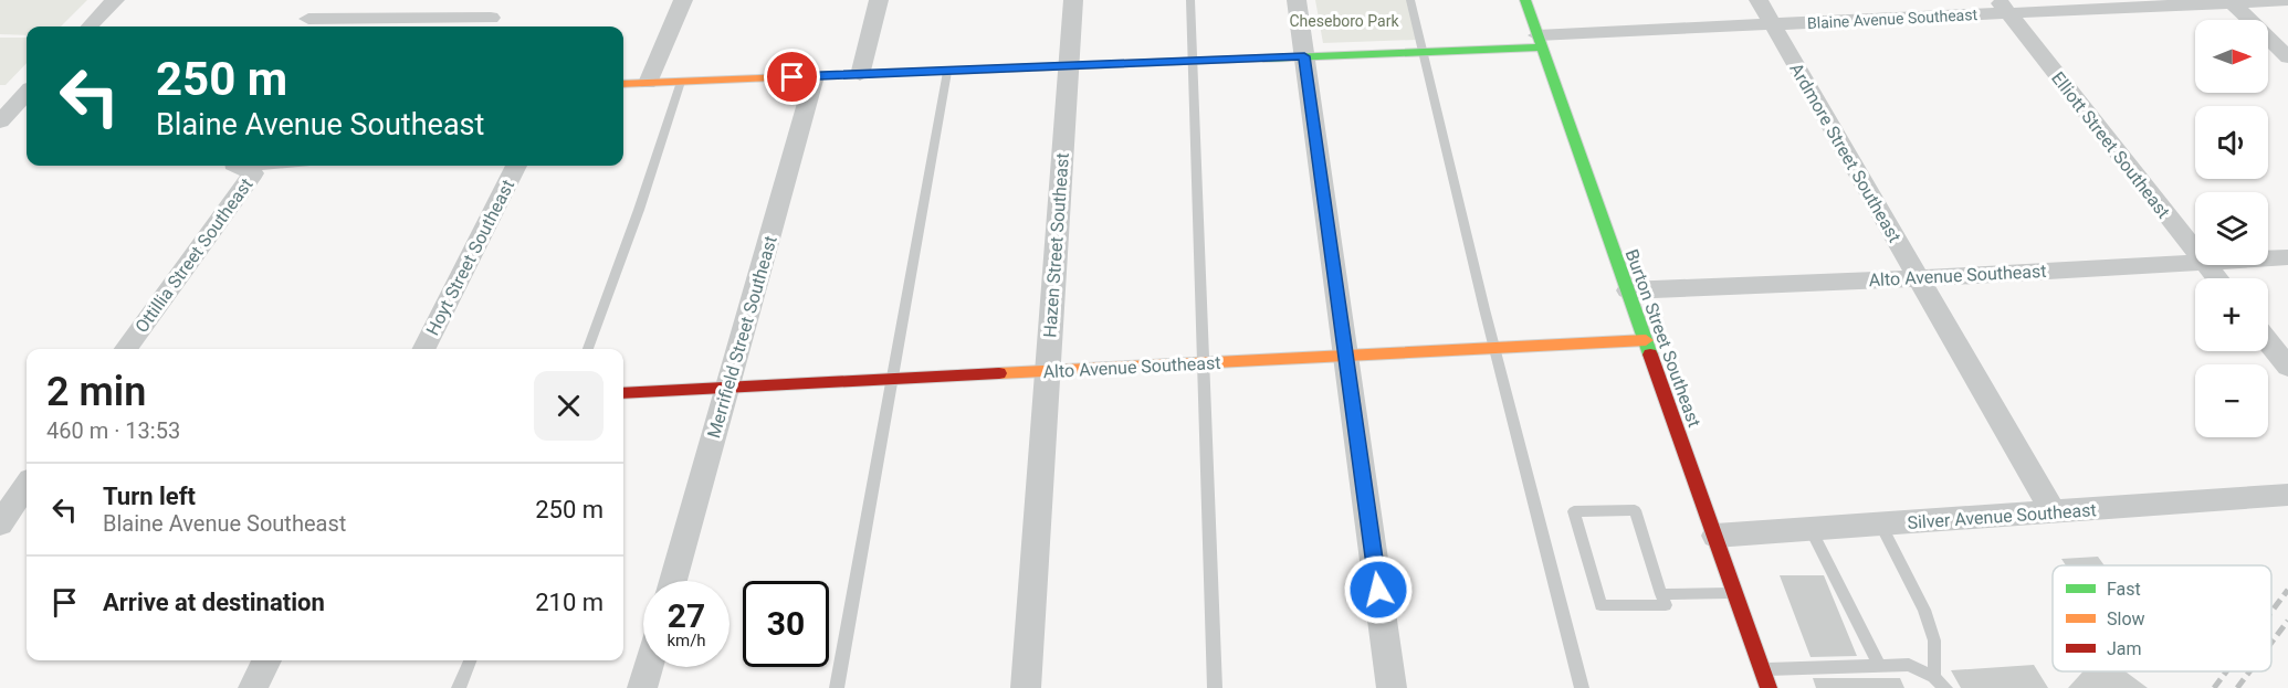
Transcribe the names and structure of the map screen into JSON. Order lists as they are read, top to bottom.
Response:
{
  "streets": {
    "street": [
      "Blaine Avenue Southeast",
      "Elliott Street Southeast",
      "Ardmore Street Southeast",
      "Hazen Street Southeast",
      "Ottillia Street Southeast",
      "Hoyt Street Southeast",
      "Alto Avenue Southeast",
      "Merrifield Street Southeast",
      "Burton Street Southeast",
      "Silver Avenue Southeast"
    ]
  },
  "crossings": [
    ["Blaine Avenue Southeast", "Elliott Street Southeast"],
    ["Blaine Avenue Southeast", "Ardmore Street Southeast"],
    ["Blaine Avenue Southeast", "Hazen Street Southeast"],
    ["Blaine Avenue Southeast", "Merrifield Street Southeast"],
    ["Blaine Avenue Southeast", "Burton Street Southeast"],
    ["Ardmore Street Southeast", "Alto Avenue Southeast"],
    ["Ardmore Street Southeast", "Silver Avenue Southeast"],
    ["Hazen Street Southeast", "Alto Avenue Southeast"],
    ["Alto Avenue Southeast", "Merrifield Street Southeast"],
    ["Alto Avenue Southeast", "Burton Street Southeast"],
    ["Burton Street Southeast", "Silver Avenue Southeast"]
  ],
  "parks": ["Cheseboro Park"],
  "legend": ["Fast", "Slow", "Jam"],
  "north": "right",
  "page": {
    "map_buttons": ["+", "−"],
    "turn": ["250 m", "Blaine Avenue Southeast"],
    "heading": ["2 min", "460 m · 13:53"],
    "list": [
      {
        "name": "Turn left",
        "note": "Blaine Avenue Southeast",
        "value": "250 m"
      },
      {
        "name": "Arrive at destination",
        "value": "210 m"
      }
    ],
    "speed": "27 km/h",
    "limit": "30"
  }
}
